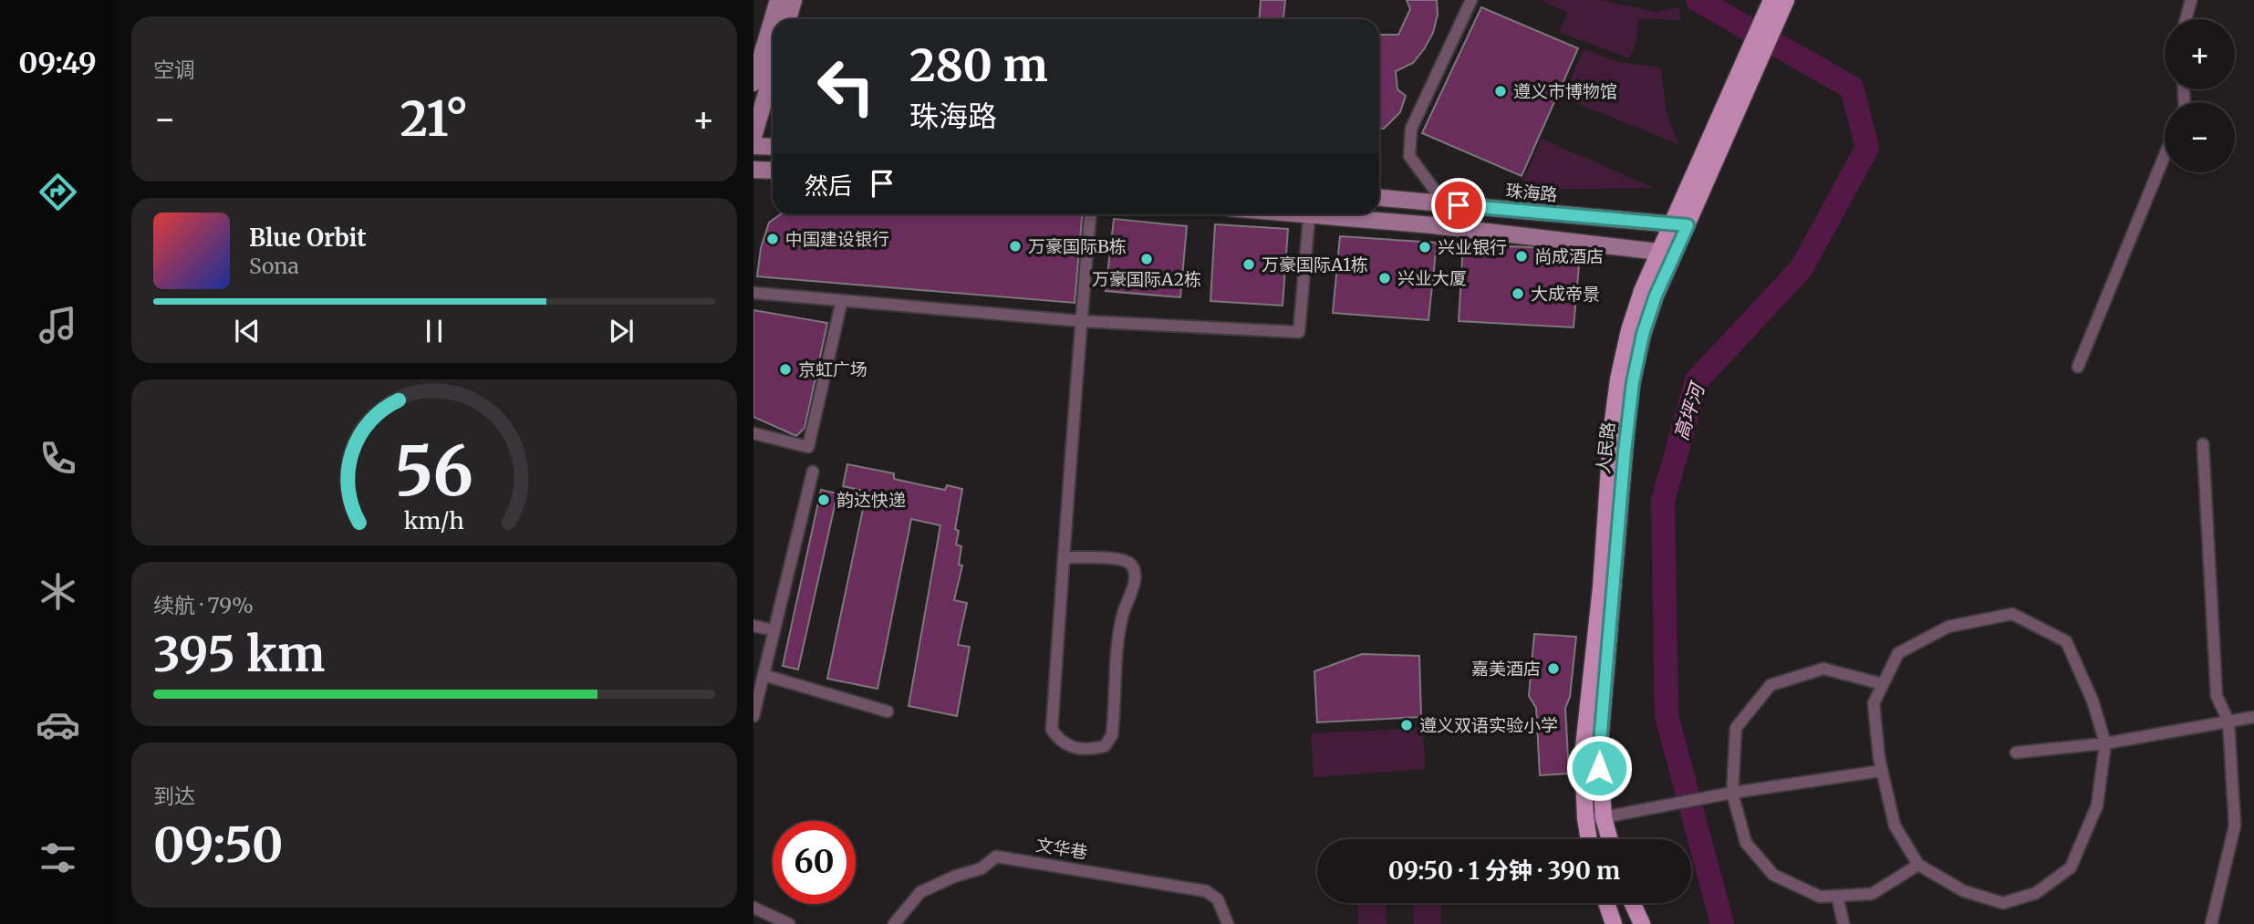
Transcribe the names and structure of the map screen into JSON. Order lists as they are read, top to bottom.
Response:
{
  "streets": {
    "main road": ["人民路"],
    "street": ["珠海路", "文华巷"]
  },
  "crossings": [
    ["珠海路", "人民路"]
  ],
  "water": ["高坪河"],
  "places": [
    "遵义市博物馆",
    "中国建设银行",
    "万豪国际B栋",
    "兴业银行",
    "尚成酒店",
    "万豪国际A2栋",
    "万豪国际A1栋",
    "兴业大厦",
    "大成帝景",
    "京虹广场",
    "韵达快递",
    "嘉美酒店",
    "遵义双语实验小学"
  ],
  "page": {
    "tabs": "09:49",
    "tile": [
      "空调",
      ["续航 · 79%", "395 km"],
      ["到达", "09:50"]
    ],
    "map_buttons": ["+", "−"],
    "turn": ["280 m", "珠海路"],
    "heat": ["−", "21°", "+"],
    "then": "然后",
    "song": ["Blue Orbit", "Sona"],
    "limit": "60",
    "trip": "09:50 · 1 分钟 · 390 m",
    "gauge": ["56", "km/h"]
  }
}
